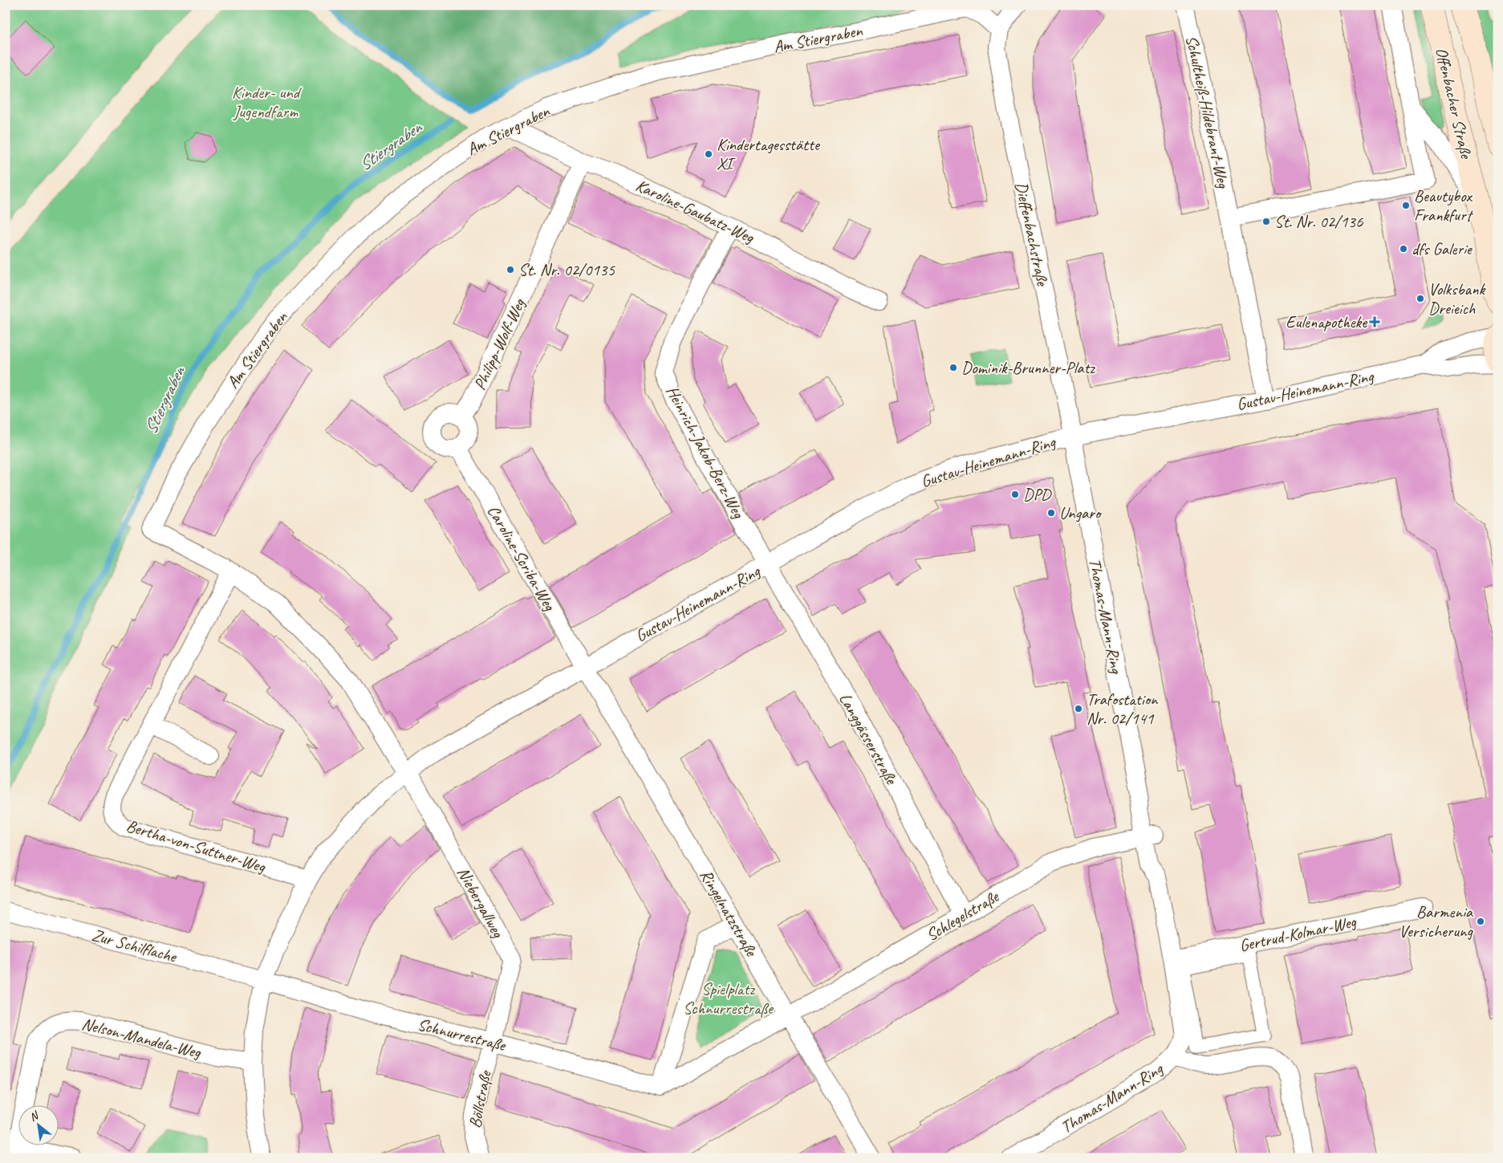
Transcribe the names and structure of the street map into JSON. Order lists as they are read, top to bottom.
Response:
{
  "streets": {
    "main road": ["Offenbacher Straße"],
    "street": [
      "Am Stiergraben",
      "Schultheiß-Hildebrant-Weg",
      "Karoline-Gaubatz-Weg",
      "Dieffenbachstraße",
      "Philipp-Wolf-Weg",
      "Gustav-Heinemann-Ring",
      "Heinrich-Jakob-Berz-Weg",
      "Caroline-Scriba-Weg",
      "Thomas-Mann-Ring",
      "Langgässerstraße",
      "Bertha-von-Suttner-Weg",
      "Niebergallweg",
      "Ringelnatzstraße",
      "Schlegelstraße",
      "Gertrud-Kolmar-Weg",
      "Zur Schilflache",
      "Schnurrestraße",
      "Nelson-Mandela-Weg",
      "Böllstraße"
    ]
  },
  "crossings": [
    ["Am Stiergraben", "Karoline-Gaubatz-Weg"],
    ["Am Stiergraben", "Dieffenbachstraße"],
    ["Am Stiergraben", "Niebergallweg"],
    ["Offenbacher Straße", "Schultheiß-Hildebrant-Weg"],
    ["Schultheiß-Hildebrant-Weg", "Gustav-Heinemann-Ring"],
    ["Karoline-Gaubatz-Weg", "Philipp-Wolf-Weg"],
    ["Karoline-Gaubatz-Weg", "Heinrich-Jakob-Berz-Weg"],
    ["Dieffenbachstraße", "Gustav-Heinemann-Ring"],
    ["Dieffenbachstraße", "Thomas-Mann-Ring"],
    ["Philipp-Wolf-Weg", "Caroline-Scriba-Weg"],
    ["Gustav-Heinemann-Ring", "Heinrich-Jakob-Berz-Weg"],
    ["Gustav-Heinemann-Ring", "Caroline-Scriba-Weg"],
    ["Gustav-Heinemann-Ring", "Thomas-Mann-Ring"],
    ["Gustav-Heinemann-Ring", "Langgässerstraße"],
    ["Gustav-Heinemann-Ring", "Bertha-von-Suttner-Weg"],
    ["Gustav-Heinemann-Ring", "Niebergallweg"],
    ["Gustav-Heinemann-Ring", "Ringelnatzstraße"],
    ["Gustav-Heinemann-Ring", "Zur Schilflache"],
    ["Gustav-Heinemann-Ring", "Schnurrestraße"],
    ["Gustav-Heinemann-Ring", "Nelson-Mandela-Weg"],
    ["Heinrich-Jakob-Berz-Weg", "Langgässerstraße"],
    ["Caroline-Scriba-Weg", "Ringelnatzstraße"],
    ["Thomas-Mann-Ring", "Schlegelstraße"],
    ["Thomas-Mann-Ring", "Gertrud-Kolmar-Weg"],
    ["Langgässerstraße", "Schlegelstraße"],
    ["Bertha-von-Suttner-Weg", "Niebergallweg"],
    ["Niebergallweg", "Schnurrestraße"],
    ["Niebergallweg", "Böllstraße"],
    ["Ringelnatzstraße", "Schlegelstraße"],
    ["Zur Schilflache", "Schnurrestraße"],
    ["Schnurrestraße", "Böllstraße"]
  ],
  "water": ["Stiergraben"],
  "parks": ["Kinder- und Jugendfarm", "Spielplatz Schnurrestraße"],
  "places": {
    "other": [
      "Kindertagesstätte XI",
      "Beautybox Frankfurt",
      "St. Nr. 02/136",
      "dfs Galerie",
      "St. Nr. 02/0135",
      "Volksbank Dreieich",
      "Dominik-Brunner-Platz",
      "DPD",
      "Ungaro",
      "Trafostation Nr. 02/141",
      "Barmenia Versicherung"
    ],
    "health": ["Eulenapotheke"]
  },
  "north": "top left"
}
